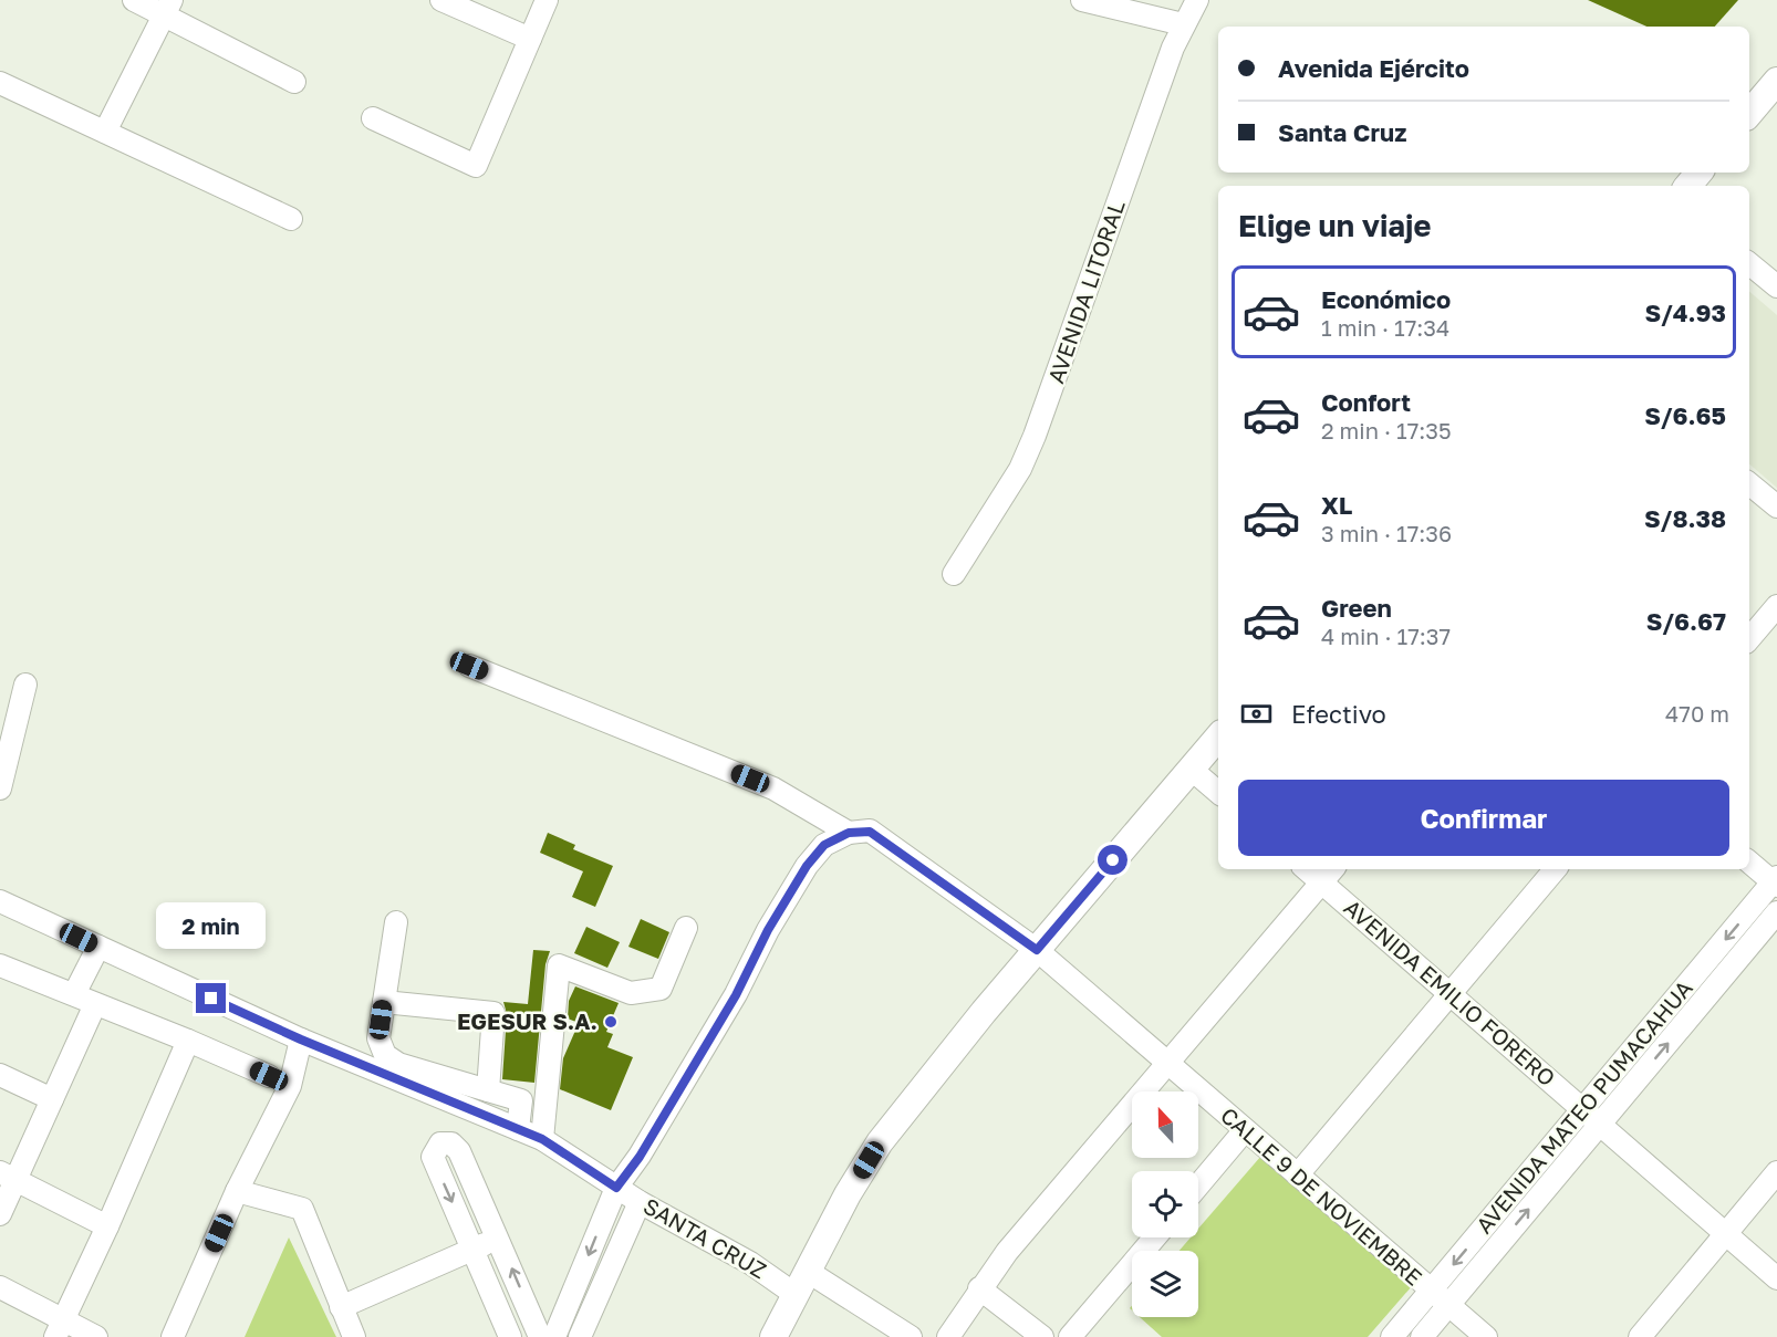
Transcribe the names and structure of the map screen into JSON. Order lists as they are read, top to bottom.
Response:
{
  "streets": {
    "street": [
      "AVENIDA LITORAL",
      "AVENIDA EMILIO FORERO",
      "AVENIDA MATEO PUMACAHUA",
      "CALLE 9 DE NOVIEMBRE",
      "SANTA CRUZ"
    ]
  },
  "crossings": [
    ["AVENIDA EMILIO FORERO", "AVENIDA MATEO PUMACAHUA"],
    ["AVENIDA MATEO PUMACAHUA", "CALLE 9 DE NOVIEMBRE"]
  ],
  "places": ["EGESUR S.A."],
  "north": "top",
  "page": {
    "banner": ["Avenida Ejército", "Santa Cruz"],
    "heading": "Elige un viaje",
    "list": [
      {
        "name": "Económico",
        "note": "1 min · 17:34",
        "value": "S/4.93"
      },
      {
        "name": "Confort",
        "note": "2 min · 17:35",
        "value": "S/6.65"
      },
      {
        "name": "XL",
        "note": "3 min · 17:36",
        "value": "S/8.38"
      },
      {
        "name": "Green",
        "note": "4 min · 17:37",
        "value": "S/6.67"
      }
    ],
    "pay": ["Efectivo", "470 m"],
    "buttons": "Confirmar",
    "bubble": "2 min"
  }
}
